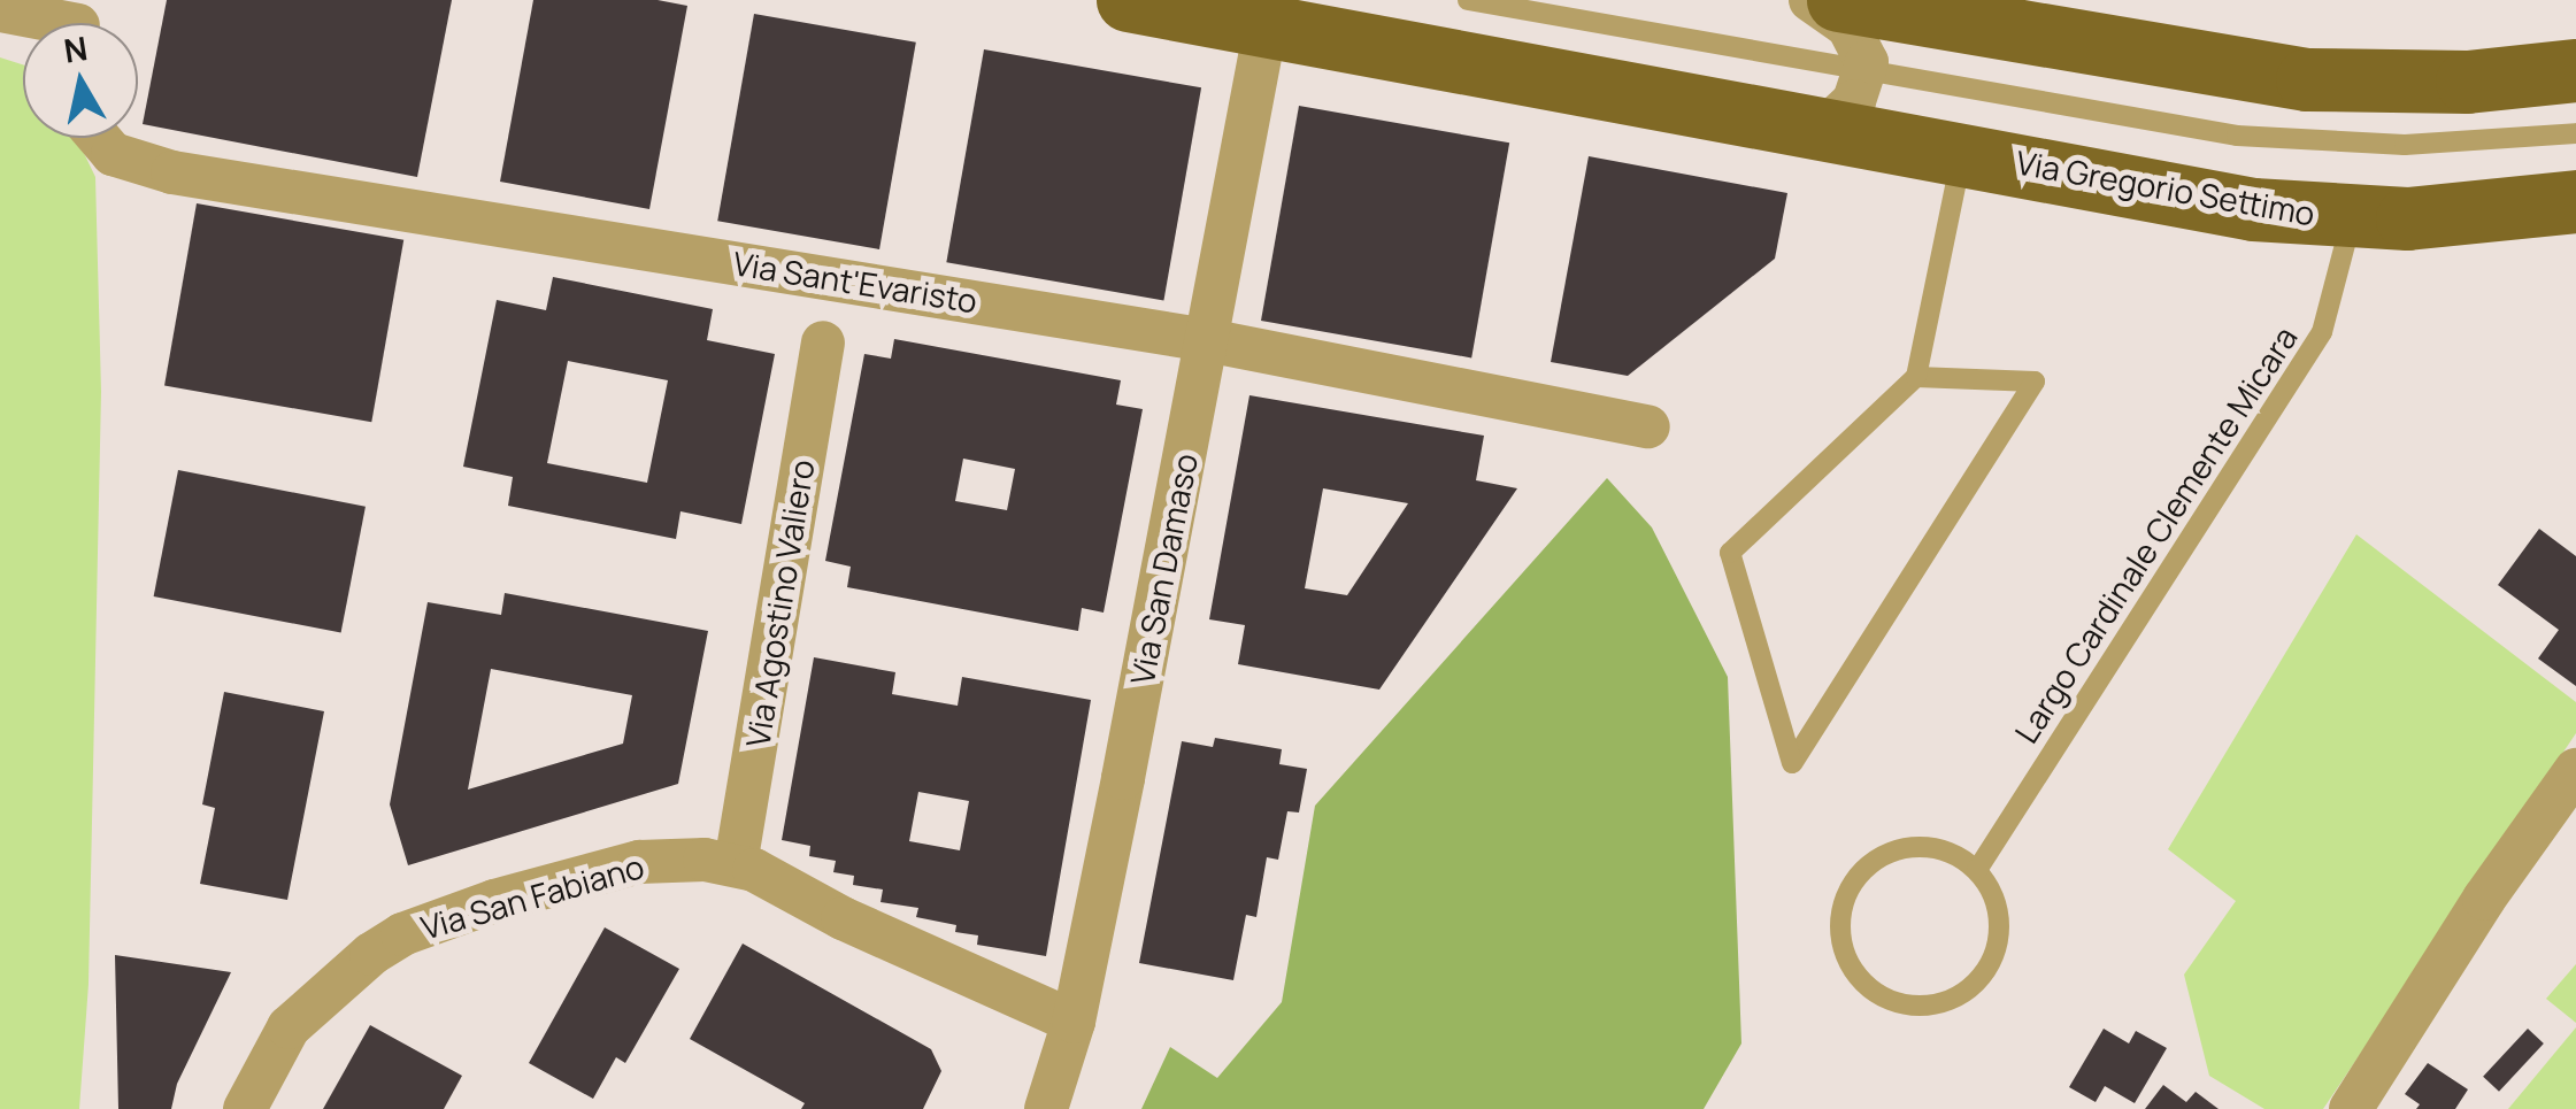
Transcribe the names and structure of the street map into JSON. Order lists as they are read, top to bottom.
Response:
{
  "streets": {
    "main road": ["Via Gregorio Settimo"],
    "street": [
      "Via Sant'Evaristo",
      "Via San Damaso",
      "Via Agostino Valiero",
      "Via San Fabiano"
    ],
    "lane": ["Largo Cardinale Clemente Micara"]
  },
  "crossings": [
    ["Via Gregorio Settimo", "Largo Cardinale Clemente Micara"],
    ["Via Gregorio Settimo", "Via San Damaso"],
    ["Via Sant'Evaristo", "Via San Damaso"],
    ["Via San Damaso", "Via San Fabiano"],
    ["Via Agostino Valiero", "Via San Fabiano"]
  ],
  "north": "top"
}
